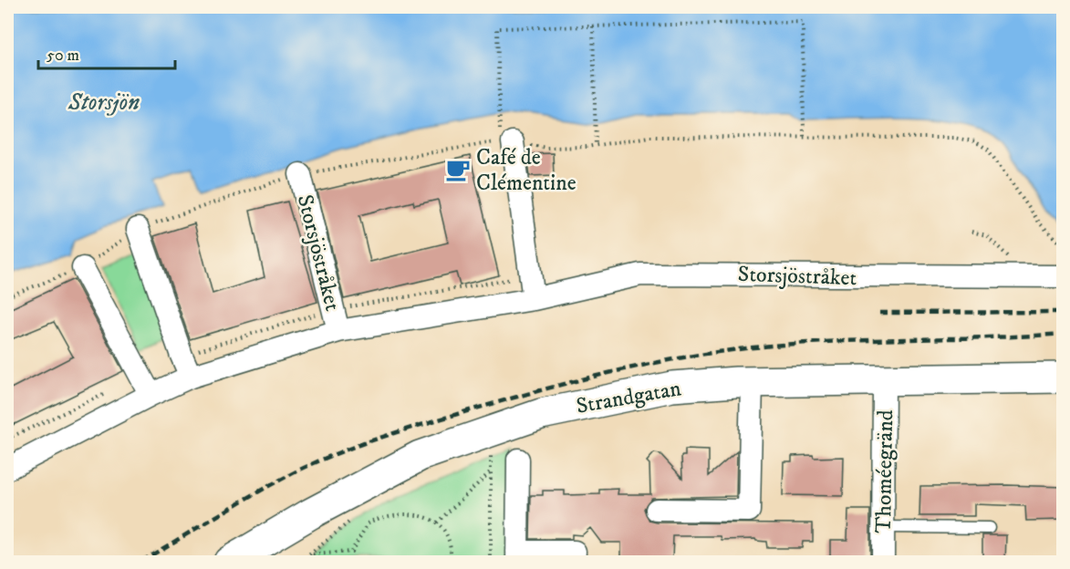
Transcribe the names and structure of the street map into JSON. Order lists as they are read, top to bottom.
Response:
{
  "streets": {
    "main road": ["Strandgatan"],
    "street": ["Storsjöstråket", "Thoméegränd"]
  },
  "crossings": [
    ["Strandgatan", "Thoméegränd"]
  ],
  "water": ["Storsjön"],
  "places": {
    "cafe": ["Café de Clémentine"]
  },
  "scale_bar": "50 m"
}
